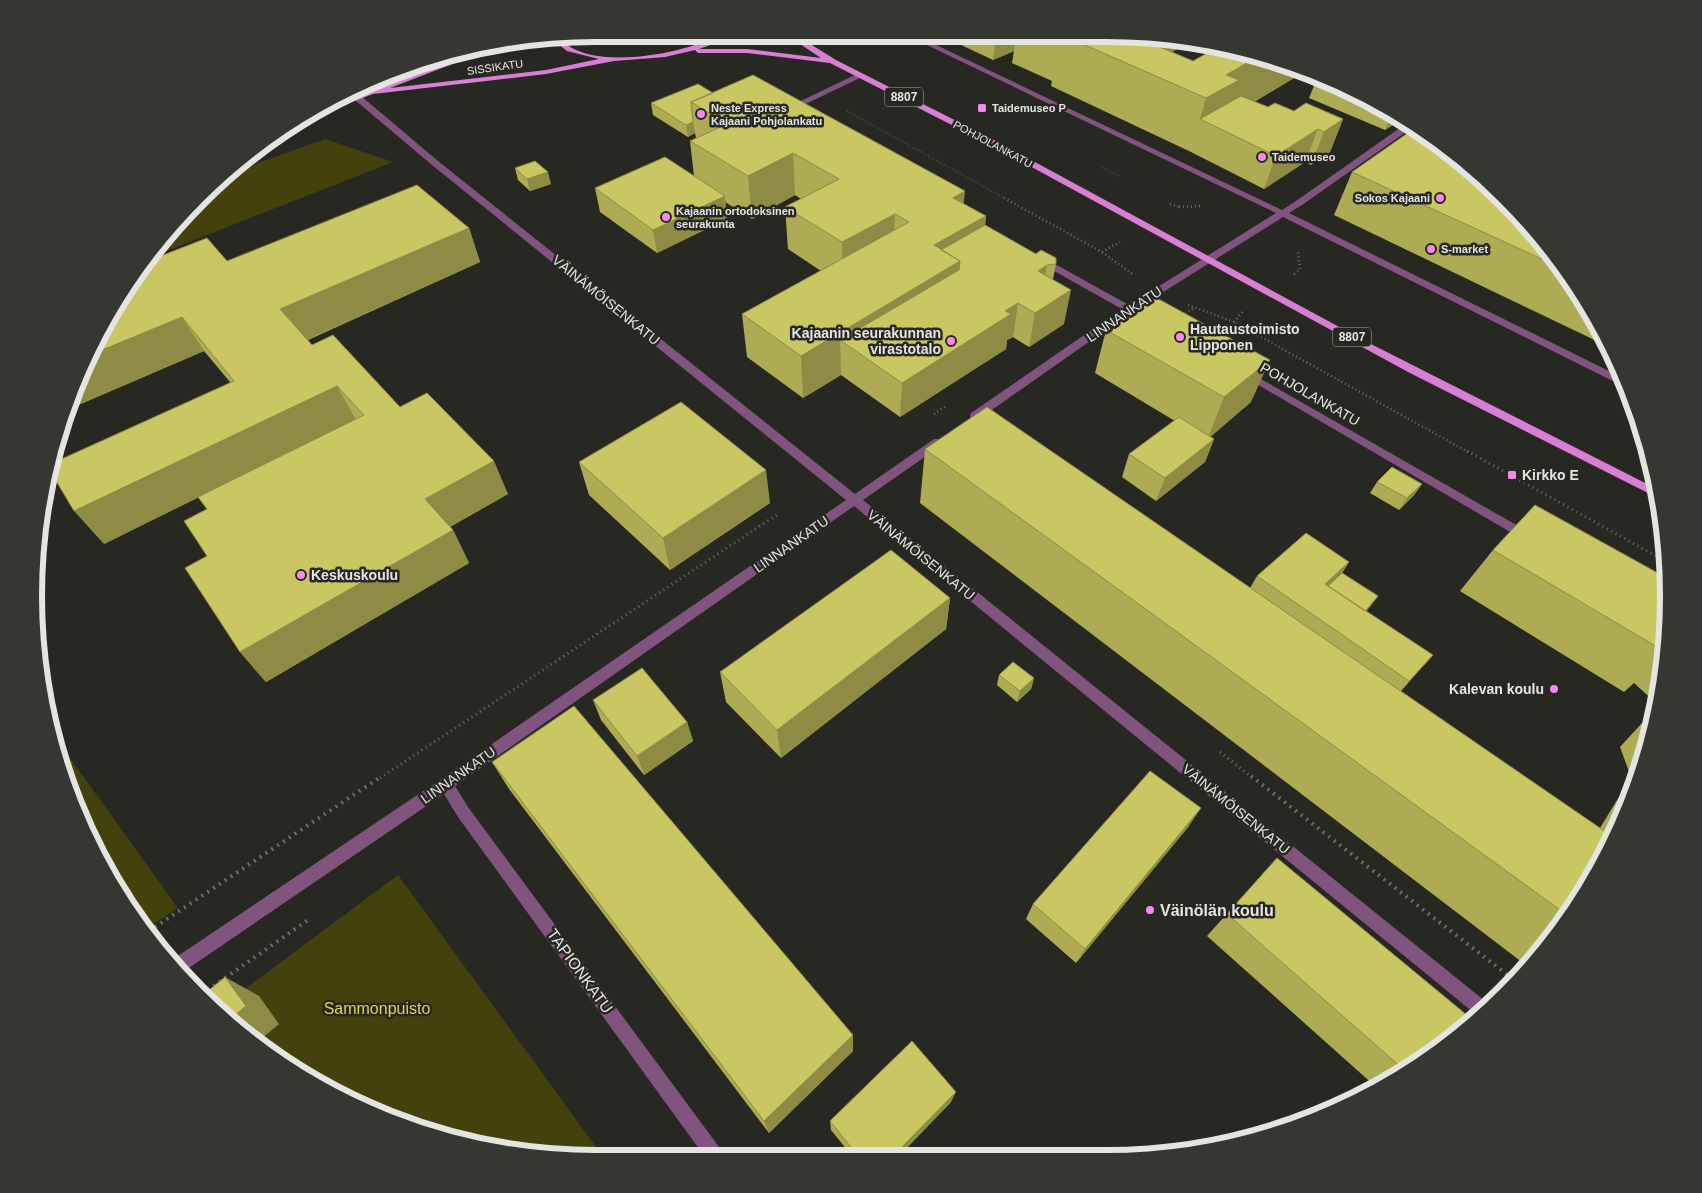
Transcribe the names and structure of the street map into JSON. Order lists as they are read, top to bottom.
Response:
{
  "streets": {
    "main road": ["SISSIKATU", "8807", "POHJOLANKATU"],
    "street": ["VÄINÄMÖISENKATU", "LINNANKATU", "TAPIONKATU"]
  },
  "crossings": [
    ["SISSIKATU", "VÄINÄMÖISENKATU"],
    ["POHJOLANKATU", "LINNANKATU"],
    ["VÄINÄMÖISENKATU", "LINNANKATU"],
    ["LINNANKATU", "TAPIONKATU"]
  ],
  "parks": ["Sammonpuisto"],
  "places": {
    "transit": ["Taidemuseo P", "Kirkko E"],
    "other": [
      "Neste Express Kajaani Pohjolankatu",
      "Taidemuseo",
      "Sokos Kajaani",
      "Kajaanin ortodoksinen seurakunta",
      "S-market",
      "Hautaustoimisto Lipponen",
      "Kajaanin seurakunnan virastotalo",
      "Keskuskoulu",
      "Kalevan koulu",
      "Väinölän koulu"
    ]
  }
}
